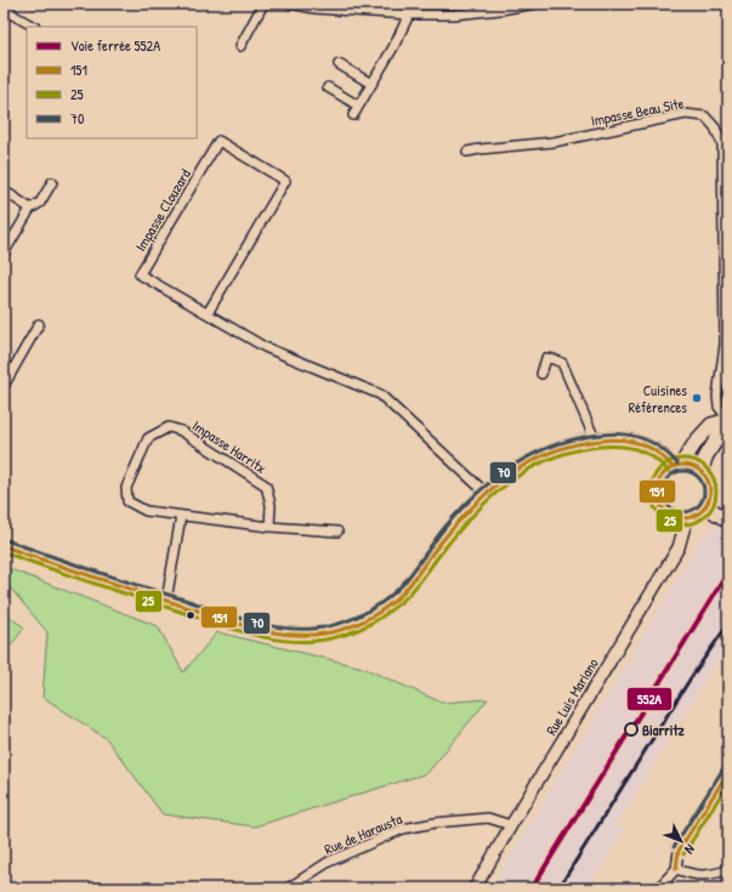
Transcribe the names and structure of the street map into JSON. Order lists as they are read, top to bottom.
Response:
{
  "streets": {
    "street": [
      "Impasse Beau Site",
      "Impasse Clouzard",
      "Impasse Harritx",
      "Rue Luis Mariano",
      "Rue de Harausta"
    ]
  },
  "crossings": [
    ["Rue Luis Mariano", "Rue de Harausta"]
  ],
  "places": ["Cuisines Références", "Biarritz"],
  "lines": [
    "transit line 70",
    "transit line 151",
    "transit line 25",
    "rail line 552A"
  ],
  "legend": [
    "Voie ferrée 552A",
    "151",
    "25",
    "70"
  ],
  "north": "bottom right"
}
